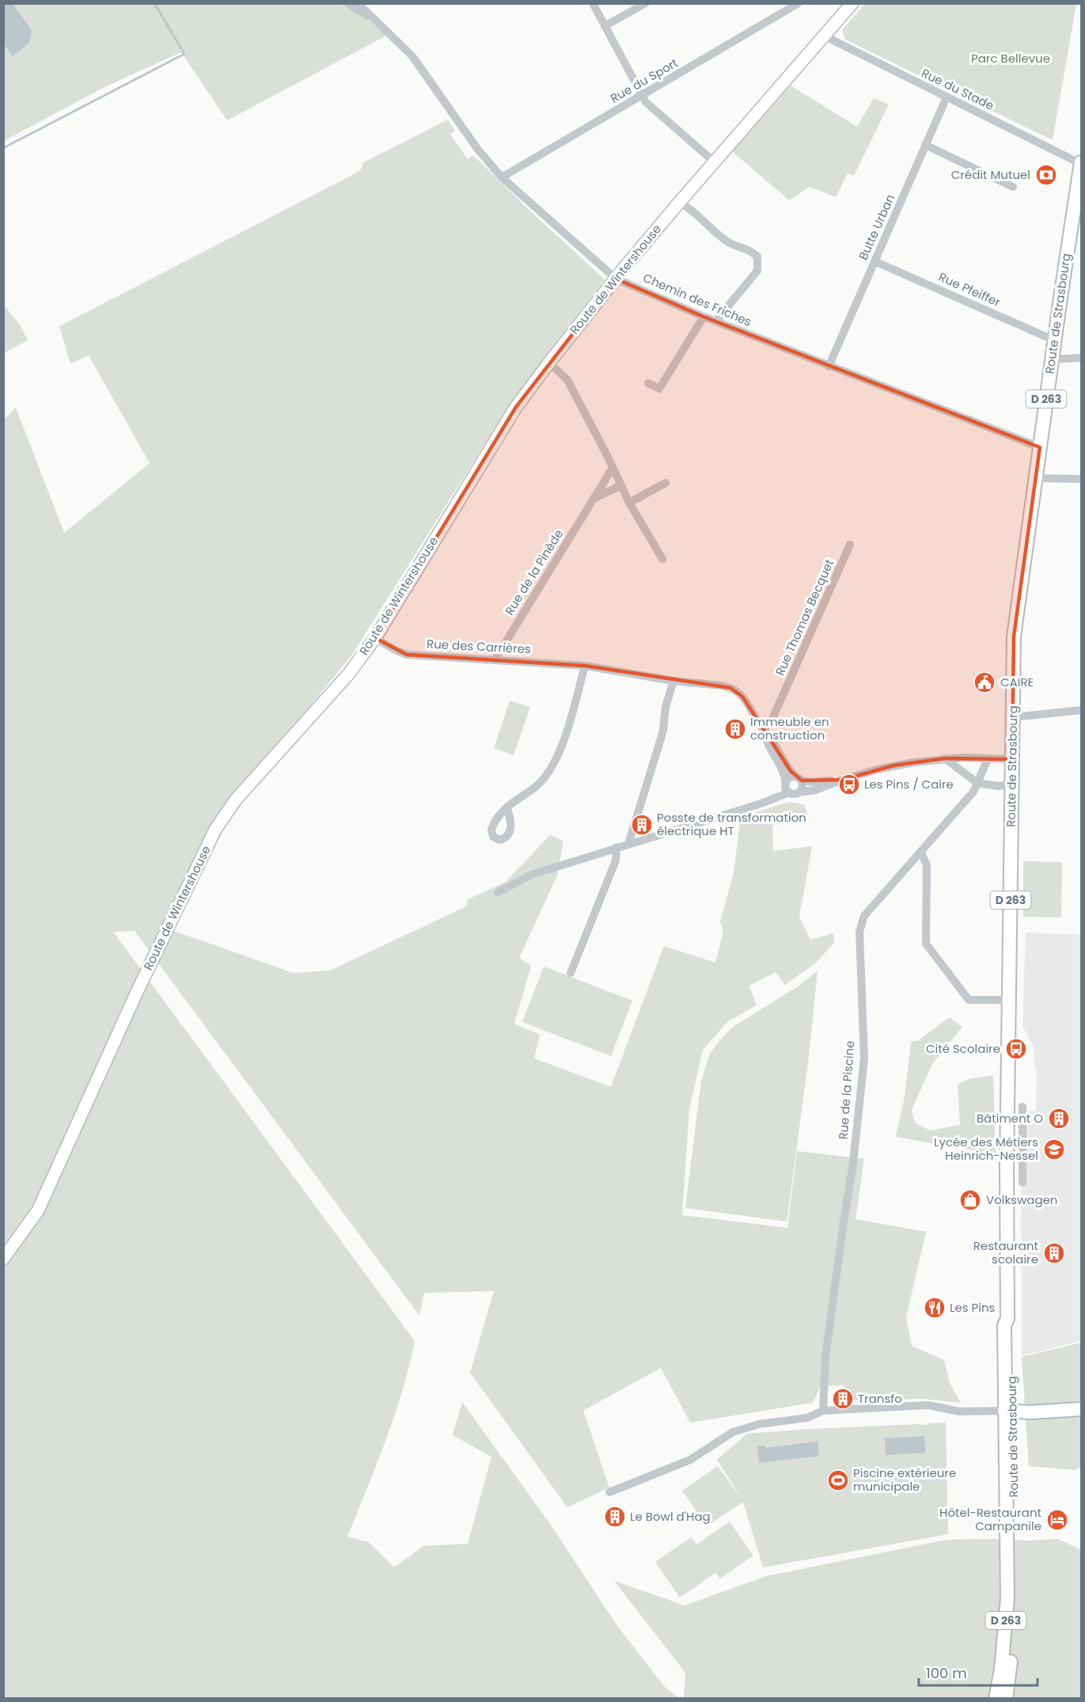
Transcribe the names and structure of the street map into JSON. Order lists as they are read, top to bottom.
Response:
{
  "streets": {
    "main road": ["Route de Strasbourg", "D 263"],
    "street": [
      "Rue du Sport",
      "Rue du Stade",
      "Butte Urban",
      "Route de Wintershouse",
      "Rue Pfeiffer",
      "Chemin des Friches",
      "Rue de la Pinède",
      "Rue Thomas Becquet",
      "Rue des Carrières",
      "Rue de la Piscine"
    ]
  },
  "crossings": [
    ["Rue du Sport", "Chemin des Friches"],
    ["Rue du Stade", "Butte Urban"],
    ["Rue du Stade", "Route de Wintershouse"],
    ["Rue du Stade", "Route de Strasbourg"],
    ["Butte Urban", "Rue Pfeiffer"],
    ["Butte Urban", "Chemin des Friches"],
    ["Route de Wintershouse", "Chemin des Friches"],
    ["Route de Wintershouse", "Rue des Carrières"],
    ["Rue Pfeiffer", "Route de Strasbourg"],
    ["Chemin des Friches", "Route de Strasbourg"],
    ["Rue de la Pinède", "Rue des Carrières"],
    ["Rue Thomas Becquet", "Rue des Carrières"]
  ],
  "parks": ["Parc Bellevue"],
  "places": {
    "bank": ["Crédit Mutuel"],
    "public building": ["CAIRE"],
    "building": [
      "Immeuble en construction",
      "Posste de transformation électrique HT",
      "Bâtiment O",
      "Restaurant scolaire",
      "Transfo",
      "Le Bowl d'Hag"
    ],
    "bus stop": ["Les Pins / Caire", "Cité Scolaire"],
    "school or university": ["Lycée des Métiers Heinrich-Nessel"],
    "shop": ["Volkswagen"],
    "restaurant": ["Les Pins"],
    "sports": ["Piscine extérieure municipale"],
    "hotel": ["Hôtel-Restaurant Campanile"]
  },
  "scale_bar": "100 m"
}
